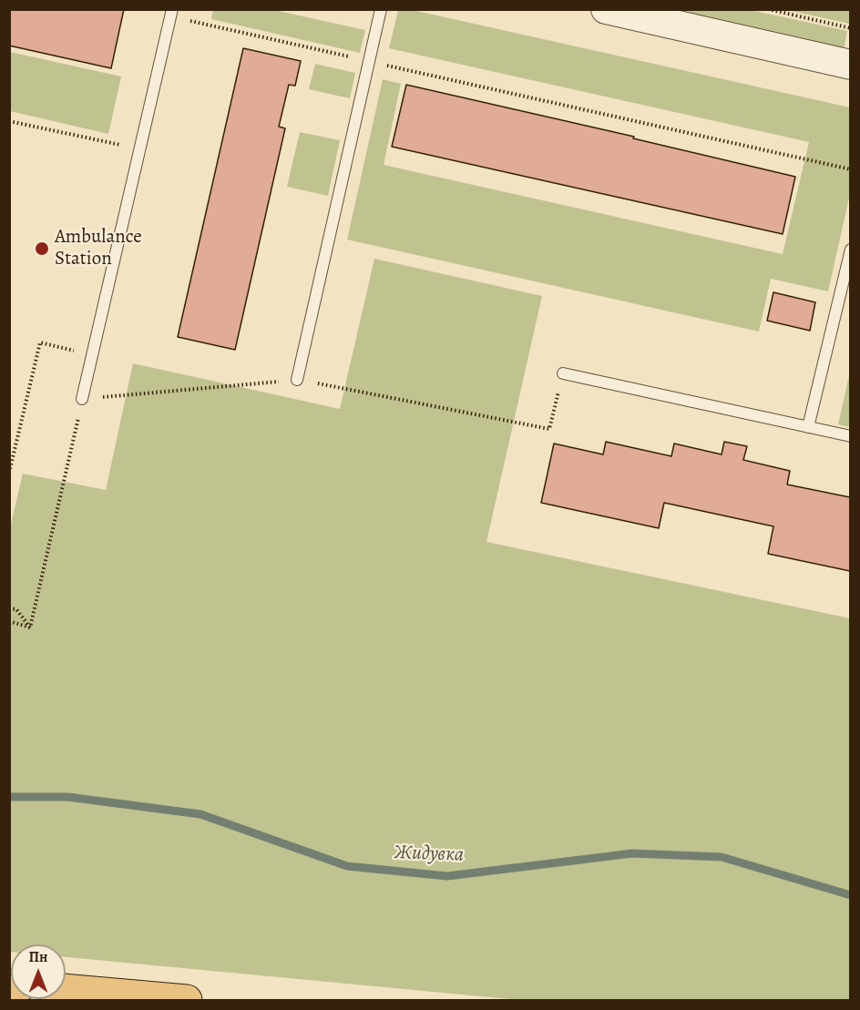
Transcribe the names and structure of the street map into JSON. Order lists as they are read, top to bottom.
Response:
{
  "water": ["Жидувка"],
  "places": ["Ambulance Station"],
  "north": "top"
}
